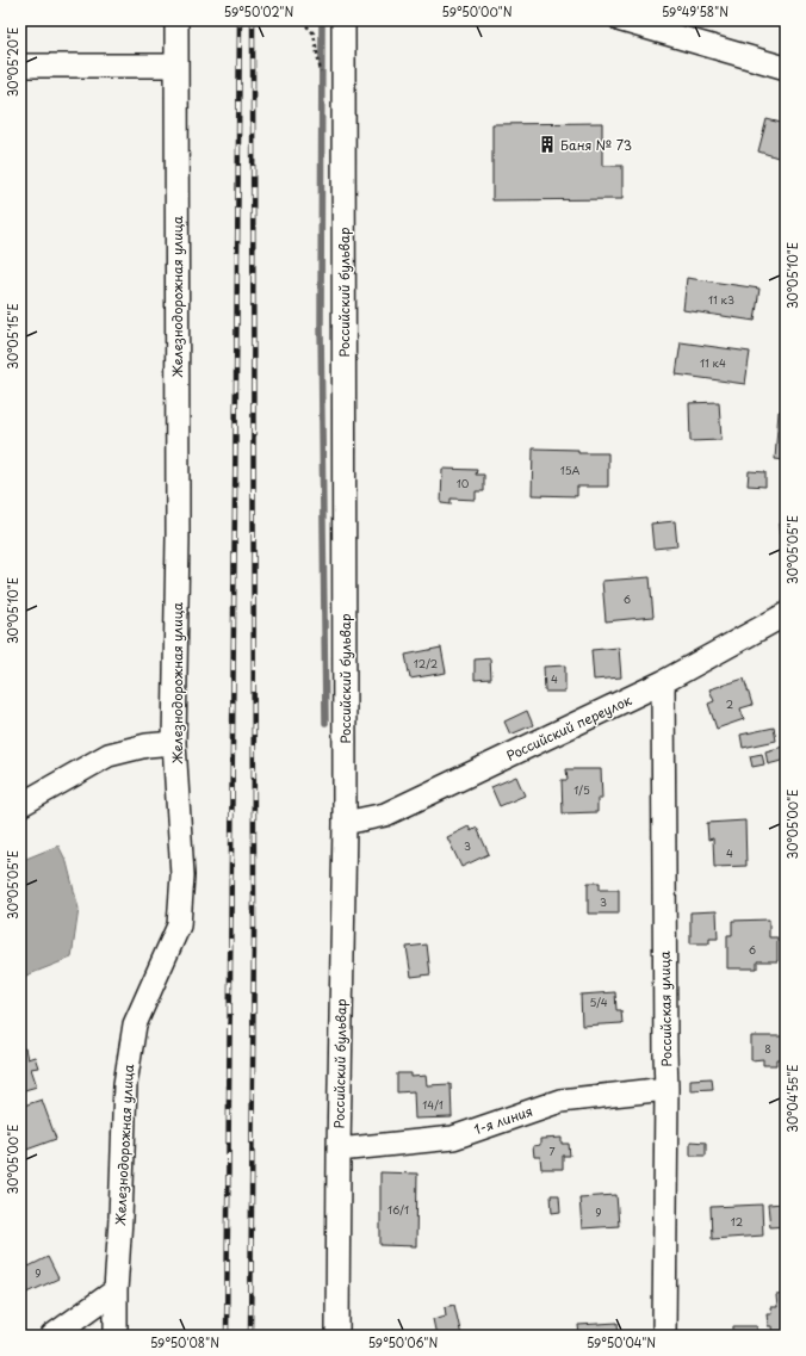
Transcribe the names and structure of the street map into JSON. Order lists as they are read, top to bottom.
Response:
{
  "streets": {
    "street": [
      "Российский бульвар",
      "Железнодорожная улица",
      "Российский переулок",
      "Российская улица",
      "1-я линия"
    ]
  },
  "crossings": [
    ["Российский бульвар", "Российский переулок"],
    ["Российский бульвар", "1-я линия"],
    ["Российский переулок", "Российская улица"],
    ["Российская улица", "1-я линия"]
  ],
  "places": {
    "building": ["Баня № 73"]
  },
  "house_numbers": [
    "11 к3",
    "11 к4",
    "15А",
    "10",
    "6",
    "12/2",
    "4",
    "2",
    "1/5",
    "3",
    "4",
    "3",
    "6",
    "5/4",
    "8",
    "14/1",
    "7",
    "16/1",
    "9",
    "12",
    "9"
  ],
  "coordinates": [
    "59°50'02\"N",
    "59°50'00\"N",
    "59°49'58\"N",
    "30°05'20\"E",
    "30°05'10\"E",
    "30°05'15\"E",
    "30°05'05\"E",
    "30°05'00\"E",
    "30°04'55\"E",
    "59°50'08\"N",
    "59°50'06\"N",
    "59°50'04\"N"
  ]
}
